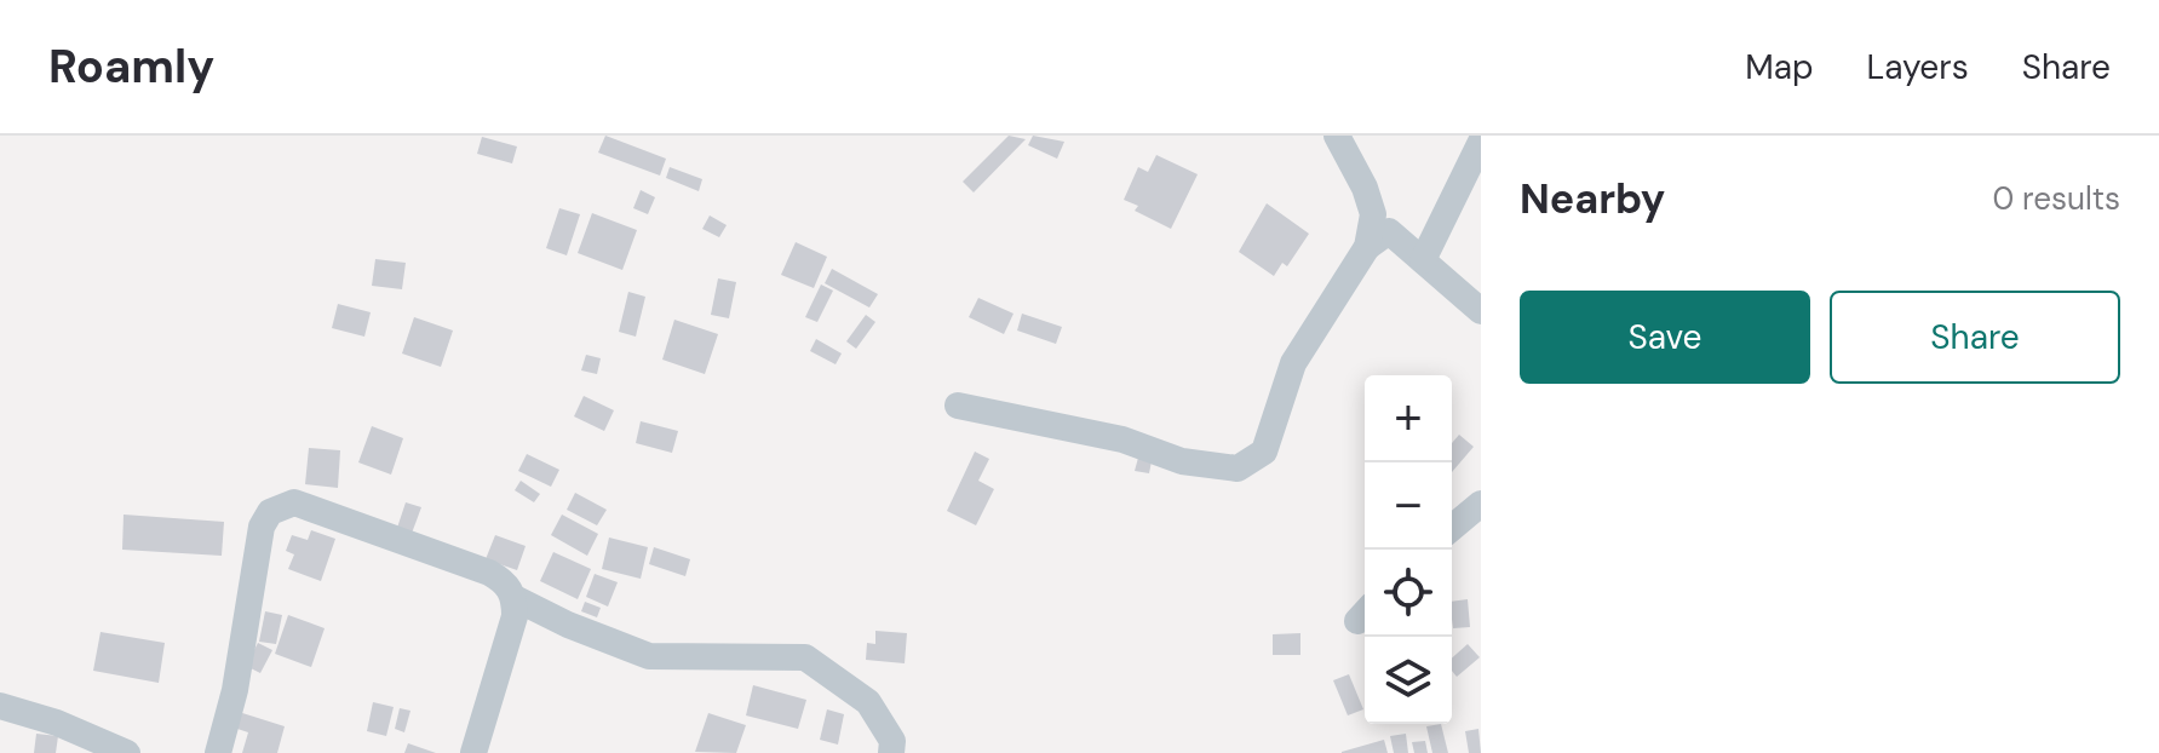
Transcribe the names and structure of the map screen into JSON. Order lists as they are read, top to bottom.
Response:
{
  "page": {
    "header": "Roamly",
    "nav": ["Map", "Layers", "Share"],
    "heading": ["Nearby", "0 results"],
    "buttons": ["Save", "Share"],
    "map_buttons": ["+", "−"]
  }
}
